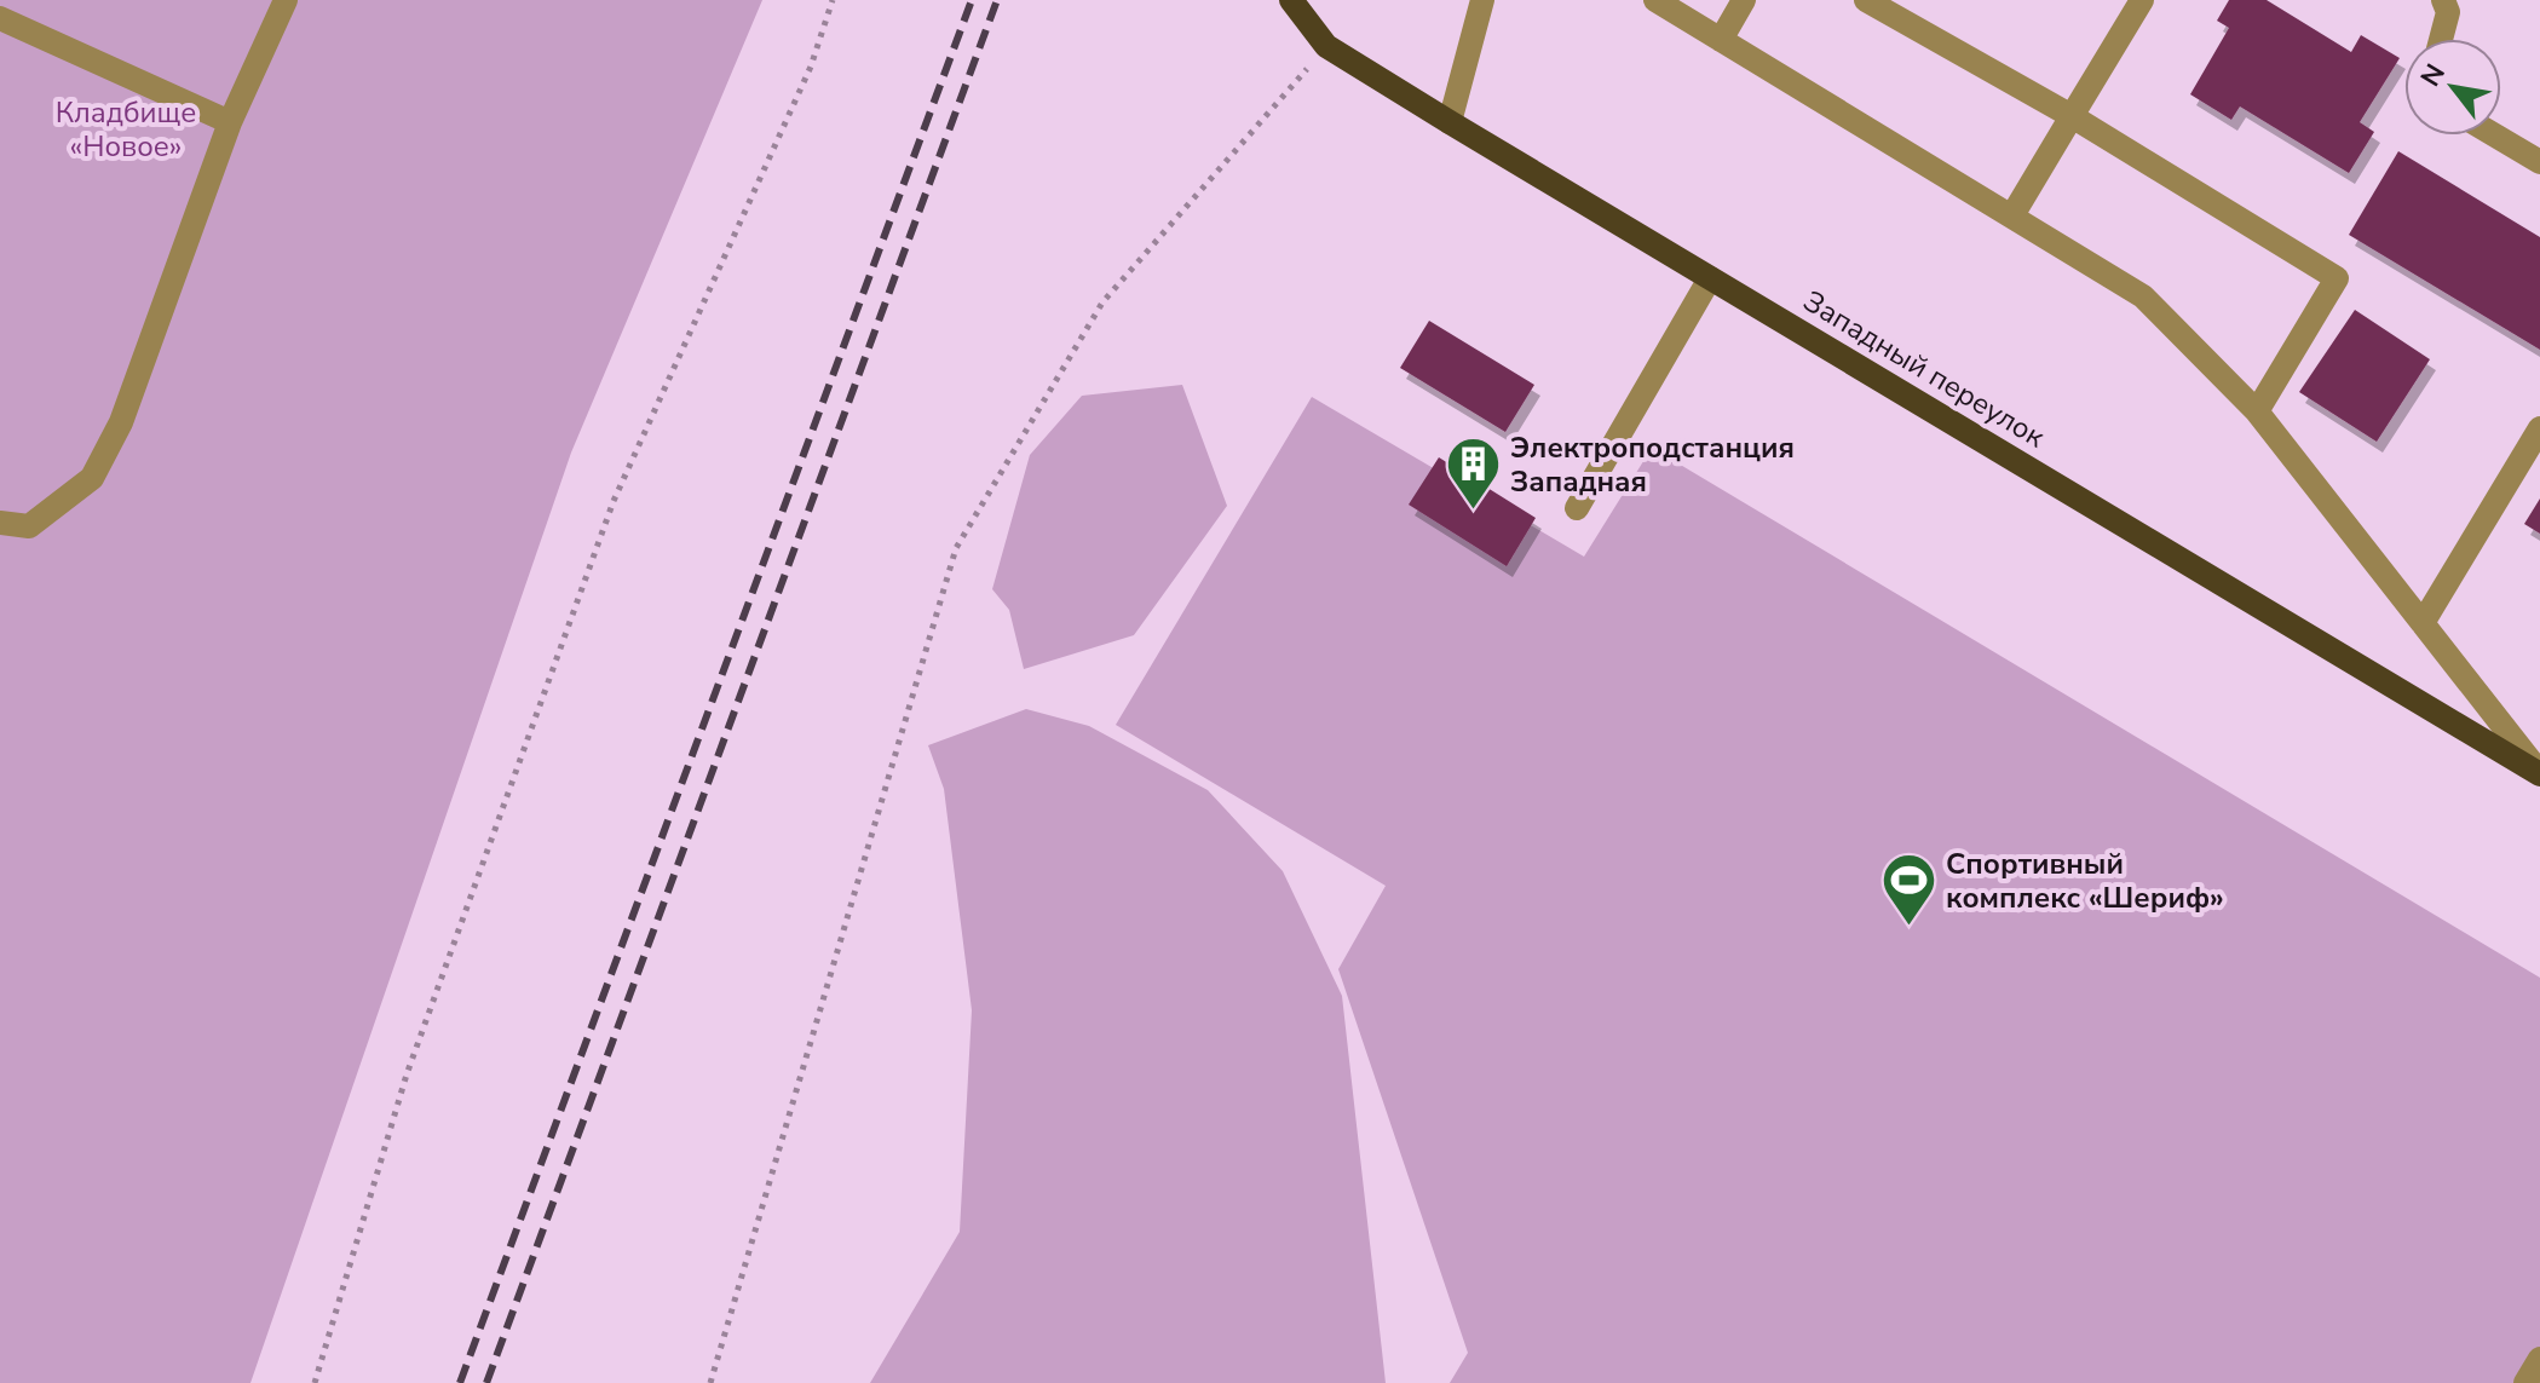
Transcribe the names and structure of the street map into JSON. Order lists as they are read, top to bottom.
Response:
{
  "streets": {
    "main road": ["Западный переулок"]
  },
  "parks": ["Кладбище «Новое»"],
  "places": {
    "building": ["Электроподстанция Западная"],
    "sports": ["Спортивный комплекс «Шериф»"]
  },
  "north": "top left"
}
